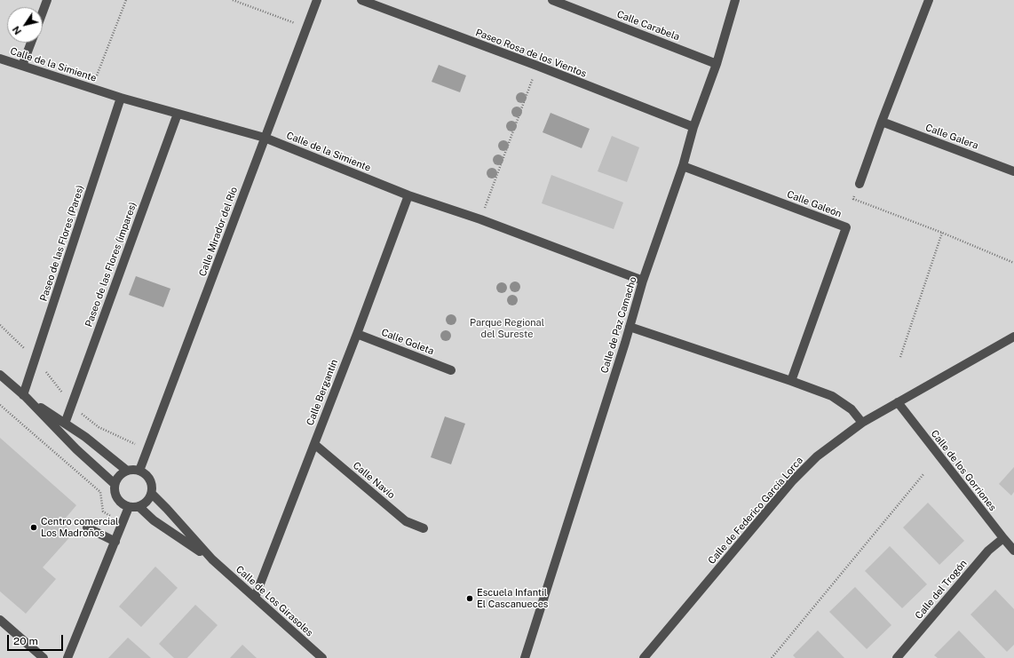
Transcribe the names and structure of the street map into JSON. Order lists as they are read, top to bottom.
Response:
{
  "streets": {
    "street": [
      "Calle Carabela",
      "Paseo Rosa de los Vientos",
      "Calle de la Simiente",
      "Calle Galera",
      "Calle Galeón",
      "Calle Mirador del Río",
      "Paseo de las Flores (Pares)",
      "Paseo de las Flores (impares)",
      "Calle de Paz Camacho",
      "Calle Goleta",
      "Calle Bergantín",
      "Calle de los Gorriones",
      "Calle Navío",
      "Calle de Federico García Lorca",
      "Calle del Trogón",
      "Calle de Los Girasoles"
    ]
  },
  "crossings": [
    ["Calle Carabela", "Calle de Paz Camacho"],
    ["Paseo Rosa de los Vientos", "Calle de Paz Camacho"],
    ["Calle de la Simiente", "Calle Mirador del Río"],
    ["Calle de la Simiente", "Paseo de las Flores (Pares)"],
    ["Calle de la Simiente", "Paseo de las Flores (impares)"],
    ["Calle de la Simiente", "Calle de Paz Camacho"],
    ["Calle de la Simiente", "Calle Bergantín"],
    ["Calle Galeón", "Calle de Paz Camacho"],
    ["Calle Mirador del Río", "Calle de Los Girasoles"],
    ["Calle Goleta", "Calle Bergantín"],
    ["Calle Bergantín", "Calle Navío"],
    ["Calle Bergantín", "Calle de Los Girasoles"],
    ["Calle de los Gorriones", "Calle de Federico García Lorca"],
    ["Calle de los Gorriones", "Calle del Trogón"]
  ],
  "parks": ["Parque Regional del Sureste"],
  "places": ["Centro comercial Los Madroños", "Escuela Infantil El Cascanueces"],
  "scale_bar": "20 m",
  "north": "bottom left"
}
